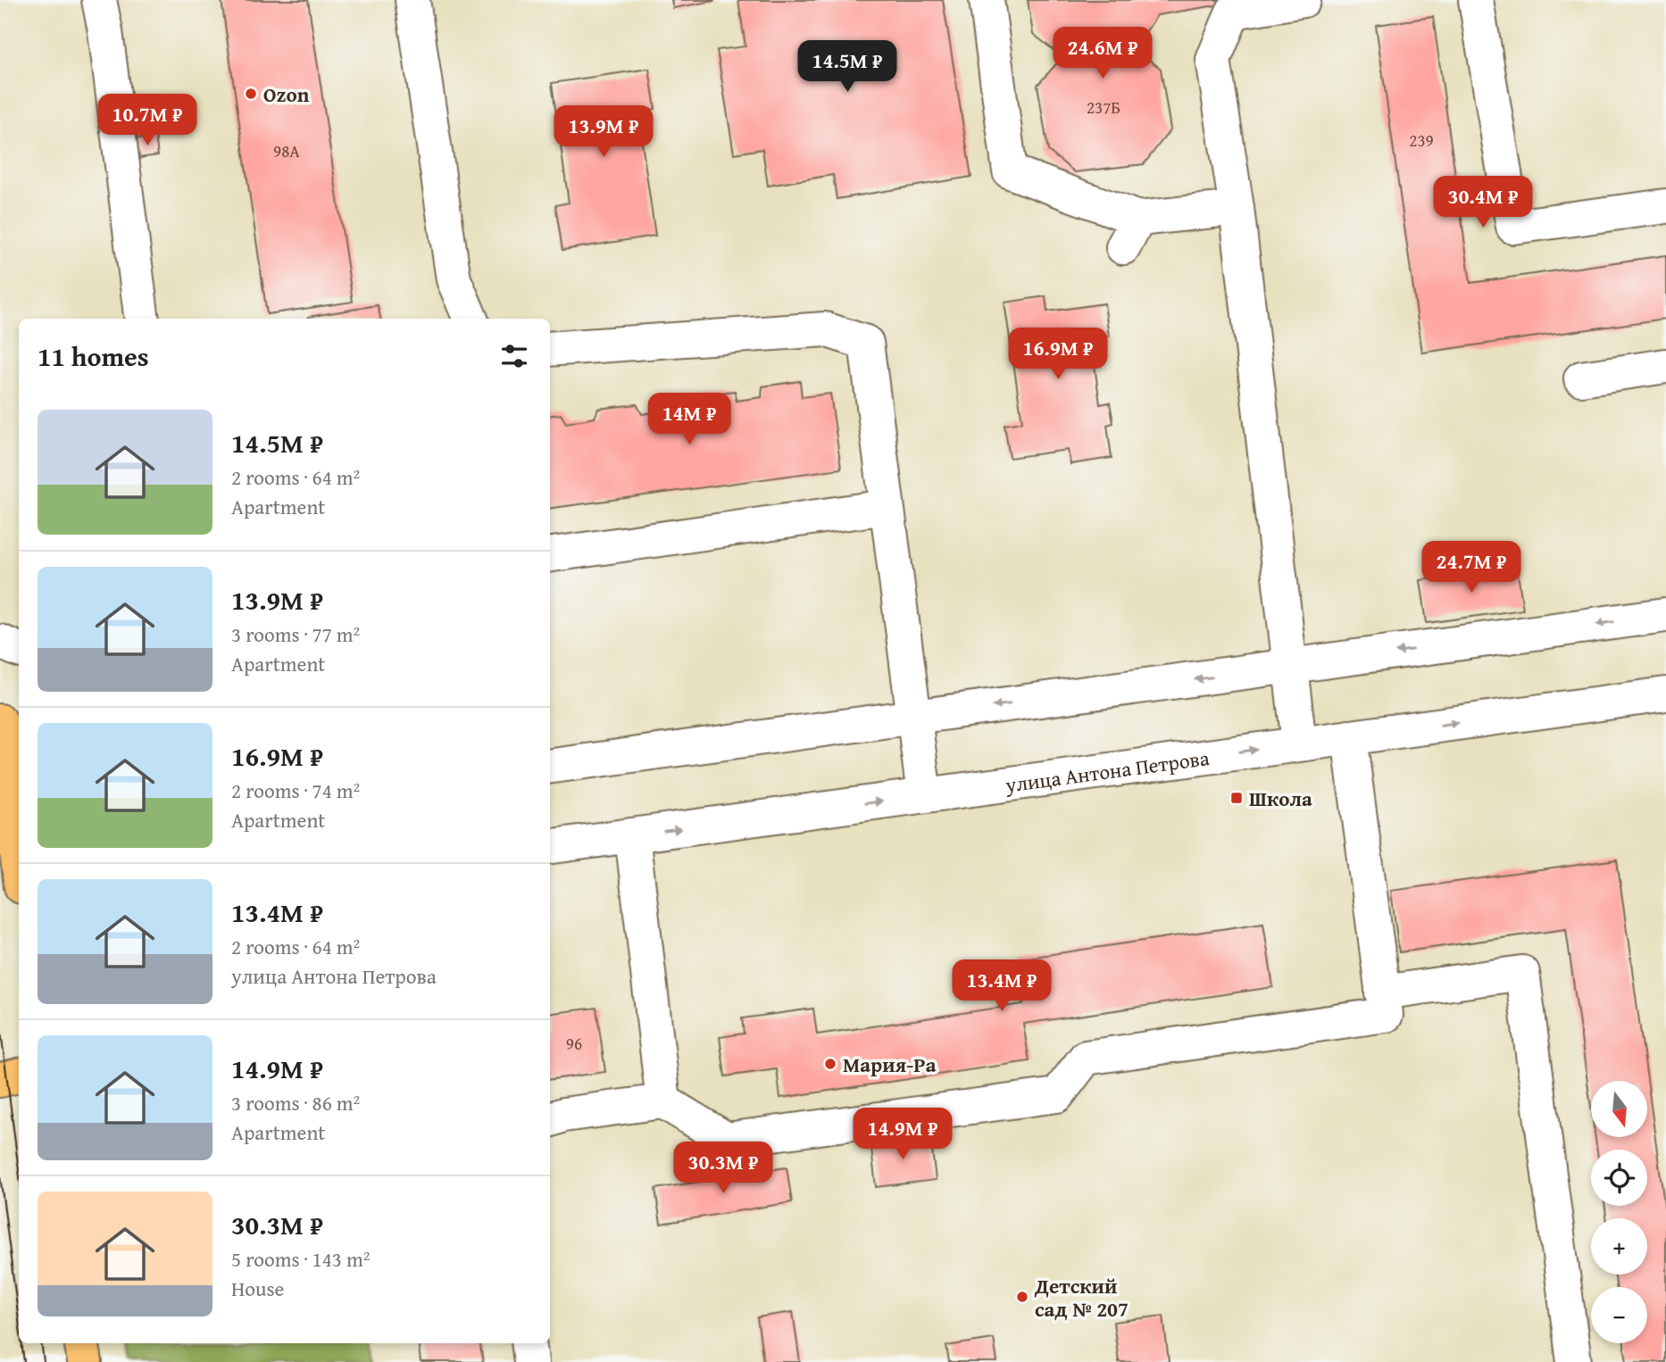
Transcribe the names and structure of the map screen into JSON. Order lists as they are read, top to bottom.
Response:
{
  "streets": {
    "street": ["улица Антона Петрова"]
  },
  "places": {
    "other": ["Ozon", "Мария-Ра", "Детский сад № 207"],
    "transit": ["Школа"]
  },
  "house_numbers": [
    "237Б",
    "239",
    "98А",
    "96"
  ],
  "north": "bottom",
  "page": {
    "price": [
      "24.6M ₽",
      "14.5M ₽",
      "10.7M ₽",
      "13.9M ₽",
      "30.4M ₽",
      "16.9M ₽",
      "14M ₽",
      "24.7M ₽",
      "13.4M ₽",
      "14.9M ₽",
      "30.3M ₽"
    ],
    "heading": "11 homes",
    "list": [
      {
        "name": "14.5M ₽",
        "note": "2 rooms · 64 m² · Apartment"
      },
      {
        "name": "13.9M ₽",
        "note": "3 rooms · 77 m² · Apartment"
      },
      {
        "name": "16.9M ₽",
        "note": "2 rooms · 74 m² · Apartment"
      },
      {
        "name": "13.4M ₽",
        "note": "2 rooms · 64 m² · улица Антона Петрова"
      },
      {
        "name": "14.9M ₽",
        "note": "3 rooms · 86 m² · Apartment"
      },
      {
        "name": "30.3M ₽",
        "note": "5 rooms · 143 m² · House"
      }
    ],
    "map_buttons": ["+", "−"]
  }
}
